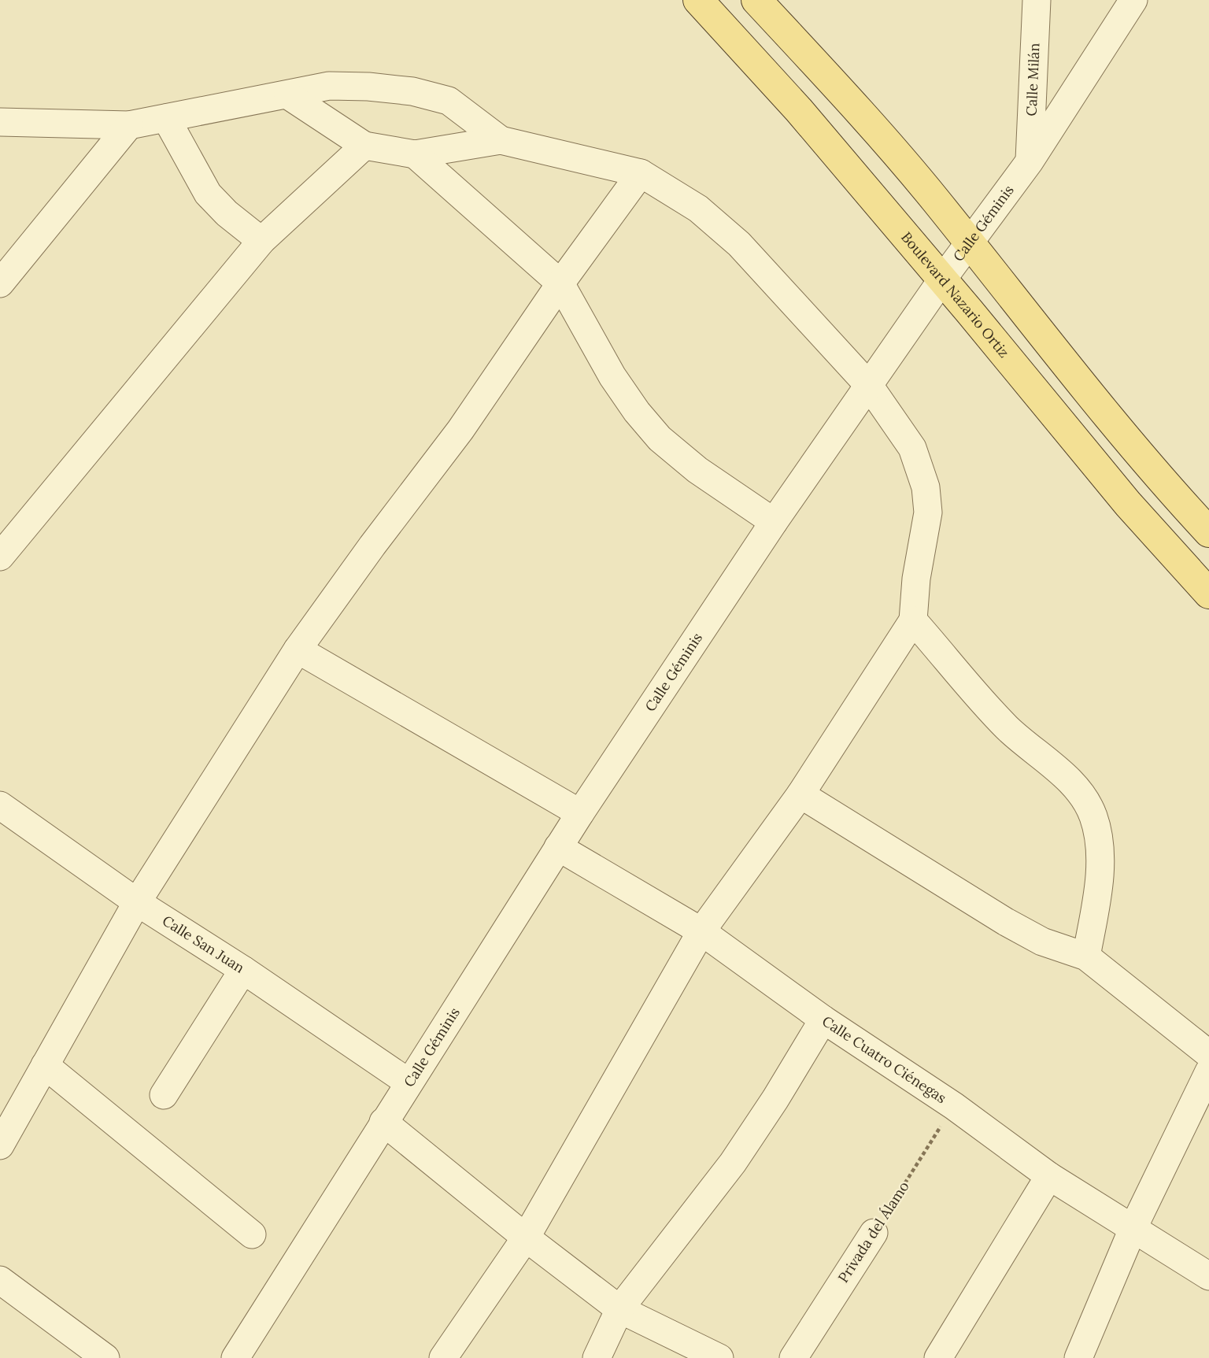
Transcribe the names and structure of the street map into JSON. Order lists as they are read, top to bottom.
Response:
{
  "streets": {
    "main road": ["Boulevard Nazario Ortiz"],
    "street": [
      "Calle Milán",
      "Calle Géminis",
      "Calle San Juan",
      "Calle Cuatro Ciénegas",
      "Privada del Álamo"
    ]
  },
  "crossings": [
    ["Calle Milán", "Calle Géminis"],
    ["Calle Géminis", "Boulevard Nazario Ortiz"],
    ["Calle Géminis", "Calle San Juan"],
    ["Calle Géminis", "Calle Cuatro Ciénegas"],
    ["Calle Cuatro Ciénegas", "Privada del Álamo"]
  ]
}
